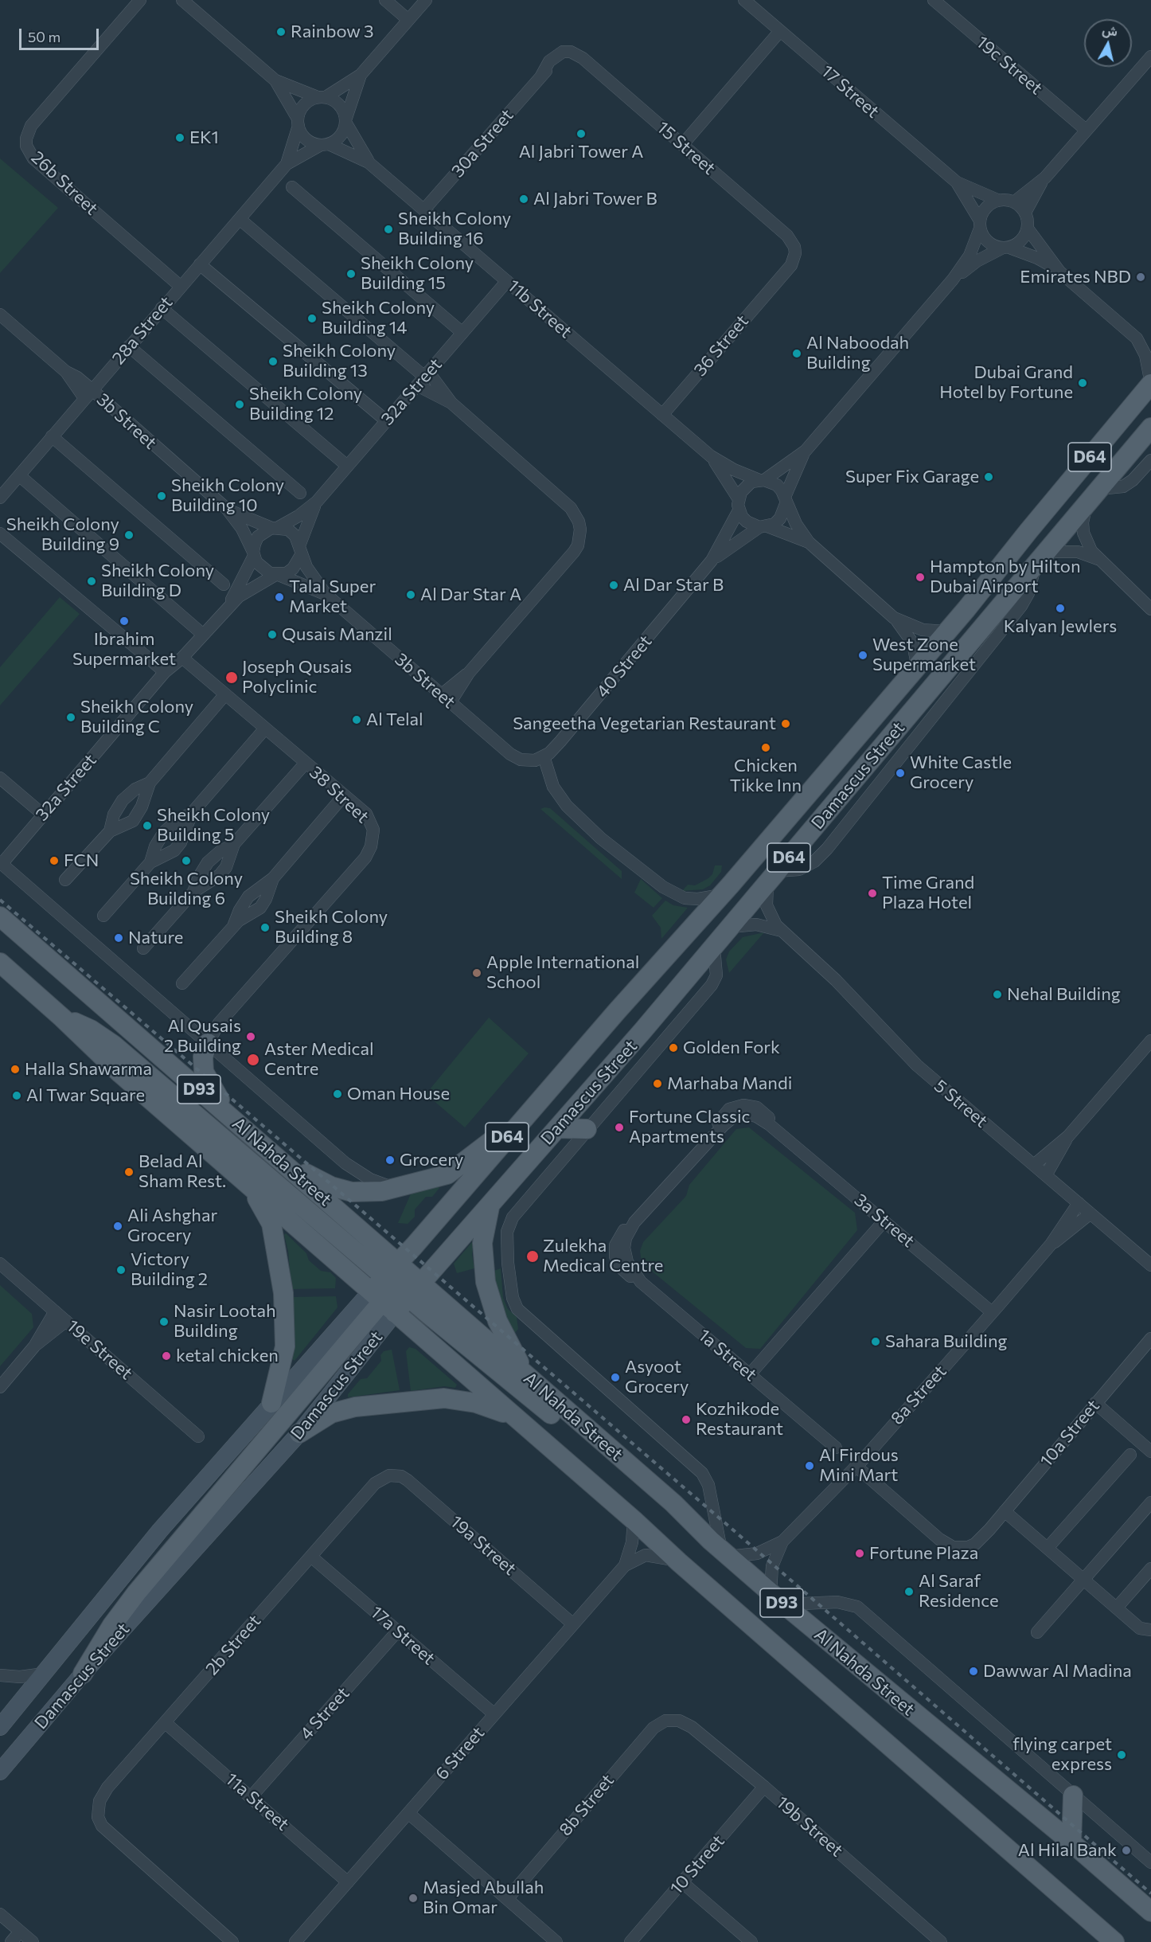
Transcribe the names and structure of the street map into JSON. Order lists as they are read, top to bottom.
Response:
{
  "streets": {
    "main road": [
      "D64",
      "Damascus Street",
      "D93",
      "Al Nahda Street"
    ],
    "street": [
      "19c Street",
      "17 Street",
      "30a Street",
      "15 Street",
      "26b Street",
      "11b Street",
      "28a Street",
      "36 Street",
      "32a Street",
      "3b Street",
      "40 Street",
      "38 Street",
      "5 Street",
      "3a Street",
      "19e Street",
      "1a Street",
      "8a Street",
      "10a Street",
      "19a Street",
      "17a Street",
      "2b Street",
      "4 Street",
      "6 Street",
      "11a Street",
      "8b Street",
      "19b Street",
      "10 Street"
    ]
  },
  "crossings": [
    ["30a Street", "15 Street"],
    ["30a Street", "11b Street"],
    ["15 Street", "36 Street"],
    ["26b Street", "28a Street"],
    ["11b Street", "28a Street"],
    ["11b Street", "36 Street"],
    ["11b Street", "32a Street"],
    ["11b Street", "40 Street"],
    ["28a Street", "3b Street"],
    ["32a Street", "3b Street"],
    ["32a Street", "38 Street"],
    ["3b Street", "40 Street"],
    ["Damascus Street", "D93"],
    ["Damascus Street", "5 Street"],
    ["Damascus Street", "Al Nahda Street"],
    ["D93", "6 Street"],
    ["5 Street", "8a Street"],
    ["Al Nahda Street", "8a Street"],
    ["3a Street", "1a Street"],
    ["3a Street", "8a Street"],
    ["8a Street", "10a Street"],
    ["19a Street", "2b Street"],
    ["19a Street", "6 Street"],
    ["17a Street", "2b Street"],
    ["17a Street", "4 Street"],
    ["17a Street", "6 Street"],
    ["2b Street", "11a Street"],
    ["4 Street", "11a Street"],
    ["6 Street", "11a Street"],
    ["8b Street", "19b Street"],
    ["19b Street", "10 Street"]
  ],
  "places": [
    "Rainbow 3",
    "Al Jabri Tower A",
    "EK1",
    "Al Jabri Tower B",
    "Sheikh Colony Building 16",
    "Sheikh Colony Building 15",
    "Emirates NBD",
    "Sheikh Colony Building 14",
    "Al Naboodah Building",
    "Sheikh Colony Building 13",
    "Dubai Grand Hotel by Fortune",
    "Sheikh Colony Building 12",
    "Super Fix Garage",
    "Sheikh Colony Building 10",
    "Sheikh Colony Building 9",
    "Hampton by Hilton Dubai Airport",
    "Sheikh Colony Building D",
    "Al Dar Star B",
    "Al Dar Star A",
    "Talal Super Market",
    "Kalyan Jewlers",
    "Ibrahim Supermarket",
    "Qusais Manzil",
    "West Zone Supermarket",
    "Joseph Qusais Polyclinic",
    "Sheikh Colony Building C",
    "Al Telal",
    "Sangeetha Vegetarian Restaurant",
    "Chicken Tikke Inn",
    "White Castle Grocery",
    "Sheikh Colony Building 5",
    "FCN",
    "Sheikh Colony Building 6",
    "Time Grand Plaza Hotel",
    "Sheikh Colony Building 8",
    "Nature",
    "Apple International School",
    "Nehal Building",
    "Al Qusais 2 Building",
    "Golden Fork",
    "Aster Medical Centre",
    "Halla Shawarma",
    "Marhaba Mandi",
    "Oman House",
    "Al Twar Square",
    "Fortune Classic Apartments",
    "Grocery",
    "Belad Al Sham Rest.",
    "Ali Ashghar Grocery",
    "Zulekha Medical Centre",
    "Victory Building 2",
    "Nasir Lootah Building",
    "Sahara Building",
    "ketal chicken",
    "Asyoot Grocery",
    "Kozhikode Restaurant",
    "Al Firdous Mini Mart",
    "Fortune Plaza",
    "Al Saraf Residence",
    "Dawwar Al Madina",
    "flying carpet express",
    "Al Hilal Bank",
    "Masjed Abullah Bin Omar"
  ],
  "scale_bar": "50 m",
  "north": "top"
}
